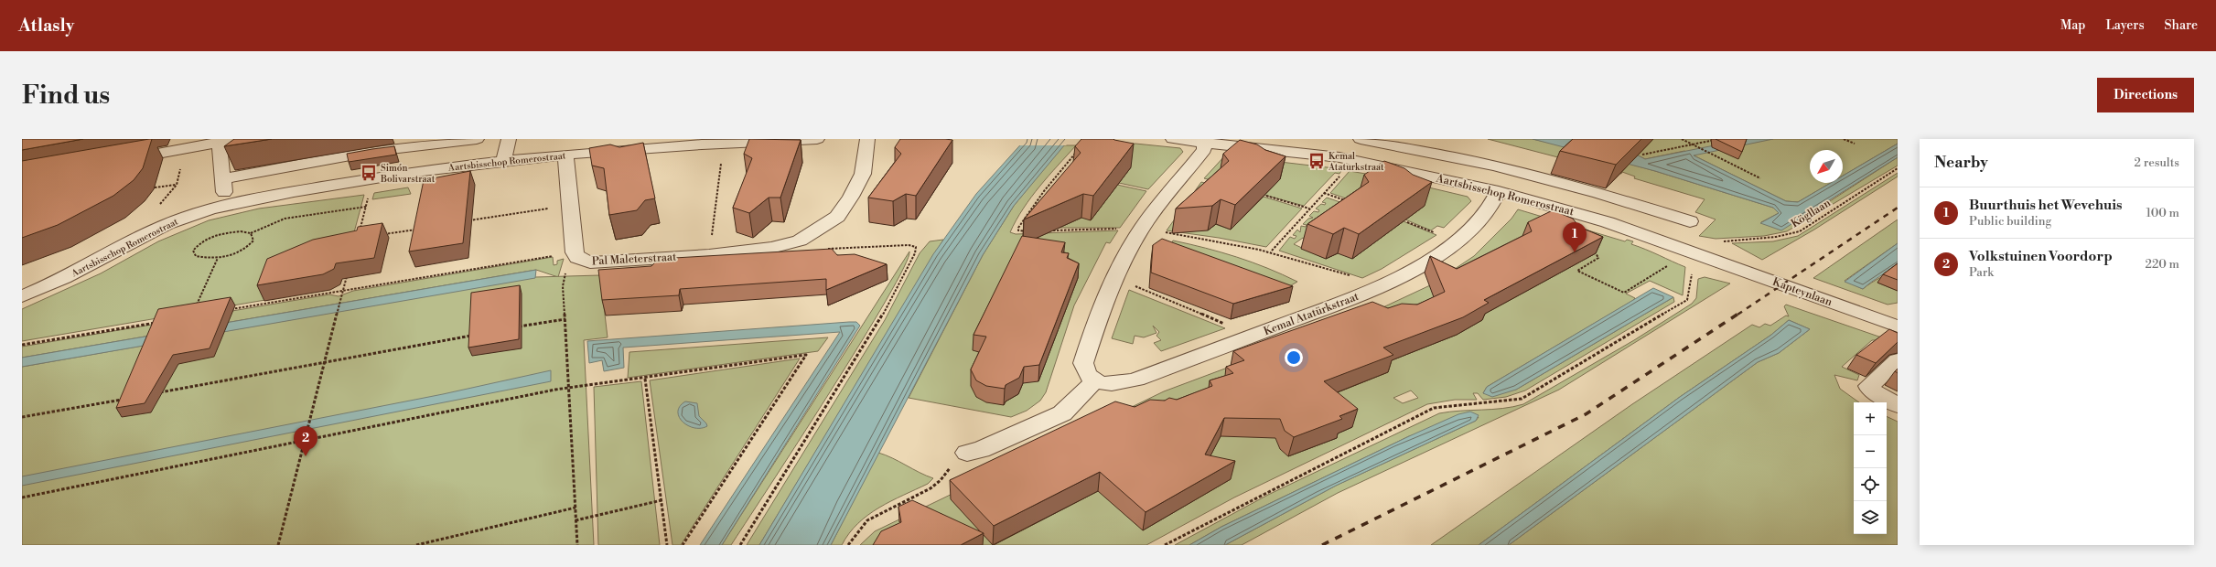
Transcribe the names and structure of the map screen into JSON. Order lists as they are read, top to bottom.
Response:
{
  "streets": {
    "street": [
      "Aartsbisschop Romerostraat",
      "Pal Maleterstraat",
      "Kapteynlaan",
      "Kemal Atatürkstraat"
    ],
    "path": ["Kögllaan"]
  },
  "crossings": [
    ["Aartsbisschop Romerostraat", "Kögllaan"],
    ["Aartsbisschop Romerostraat", "Kapteynlaan"],
    ["Aartsbisschop Romerostraat", "Kemal Atatürkstraat"],
    ["Kögllaan", "Kapteynlaan"]
  ],
  "places": {
    "bus stop": ["Kemal Ataturkstraat", "Simón Bolivarstraat"]
  },
  "north": "bottom left",
  "page": {
    "header": "Atlasly",
    "nav": ["Map", "Layers", "Share"],
    "buttons": "Directions",
    "title": "Find us",
    "heading": ["Nearby", "2 results"],
    "list": [
      {
        "mark": "1",
        "name": "Buurthuis het Wevehuis",
        "note": "Public building",
        "value": "100 m"
      },
      {
        "mark": "2",
        "name": "Volkstuinen Voordorp",
        "note": "Park",
        "value": "220 m"
      }
    ],
    "pins": ["1", "2"],
    "map_buttons": ["+", "−"]
  }
}
